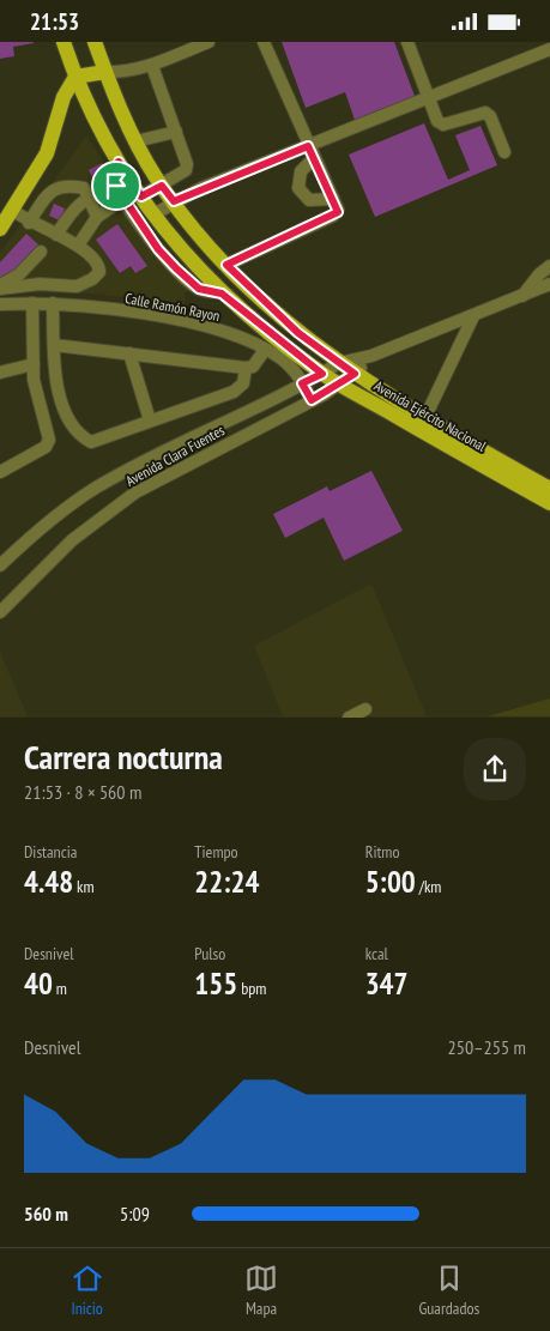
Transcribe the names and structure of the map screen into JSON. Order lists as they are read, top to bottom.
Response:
{
  "streets": {
    "main road": ["Avenida Ejército Nacional"],
    "street": ["Calle Ramón Rayon", "Avenida Clara Fuentes"]
  },
  "crossings": [
    ["Calle Ramón Rayon", "Avenida Clara Fuentes"],
    ["Avenida Ejército Nacional", "Avenida Clara Fuentes"]
  ],
  "page": {
    "status": "21:53",
    "heading": ["Carrera nocturna", "21:53 · 8 × 560 m"],
    "stats": [
      ["Distancia", "4.48 km"],
      ["Tiempo", "22:24"],
      ["Ritmo", "5:00 /km"],
      ["Desnivel", "40 m"],
      ["Pulso", "155 bpm"],
      ["kcal", "347"]
    ],
    "chart": ["Desnivel", "250–255 m"],
    "list": [
      {
        "name": "560 m",
        "note": "5:09"
      }
    ],
    "tabs": ["Inicio", "Mapa", "Guardados"]
  }
}
